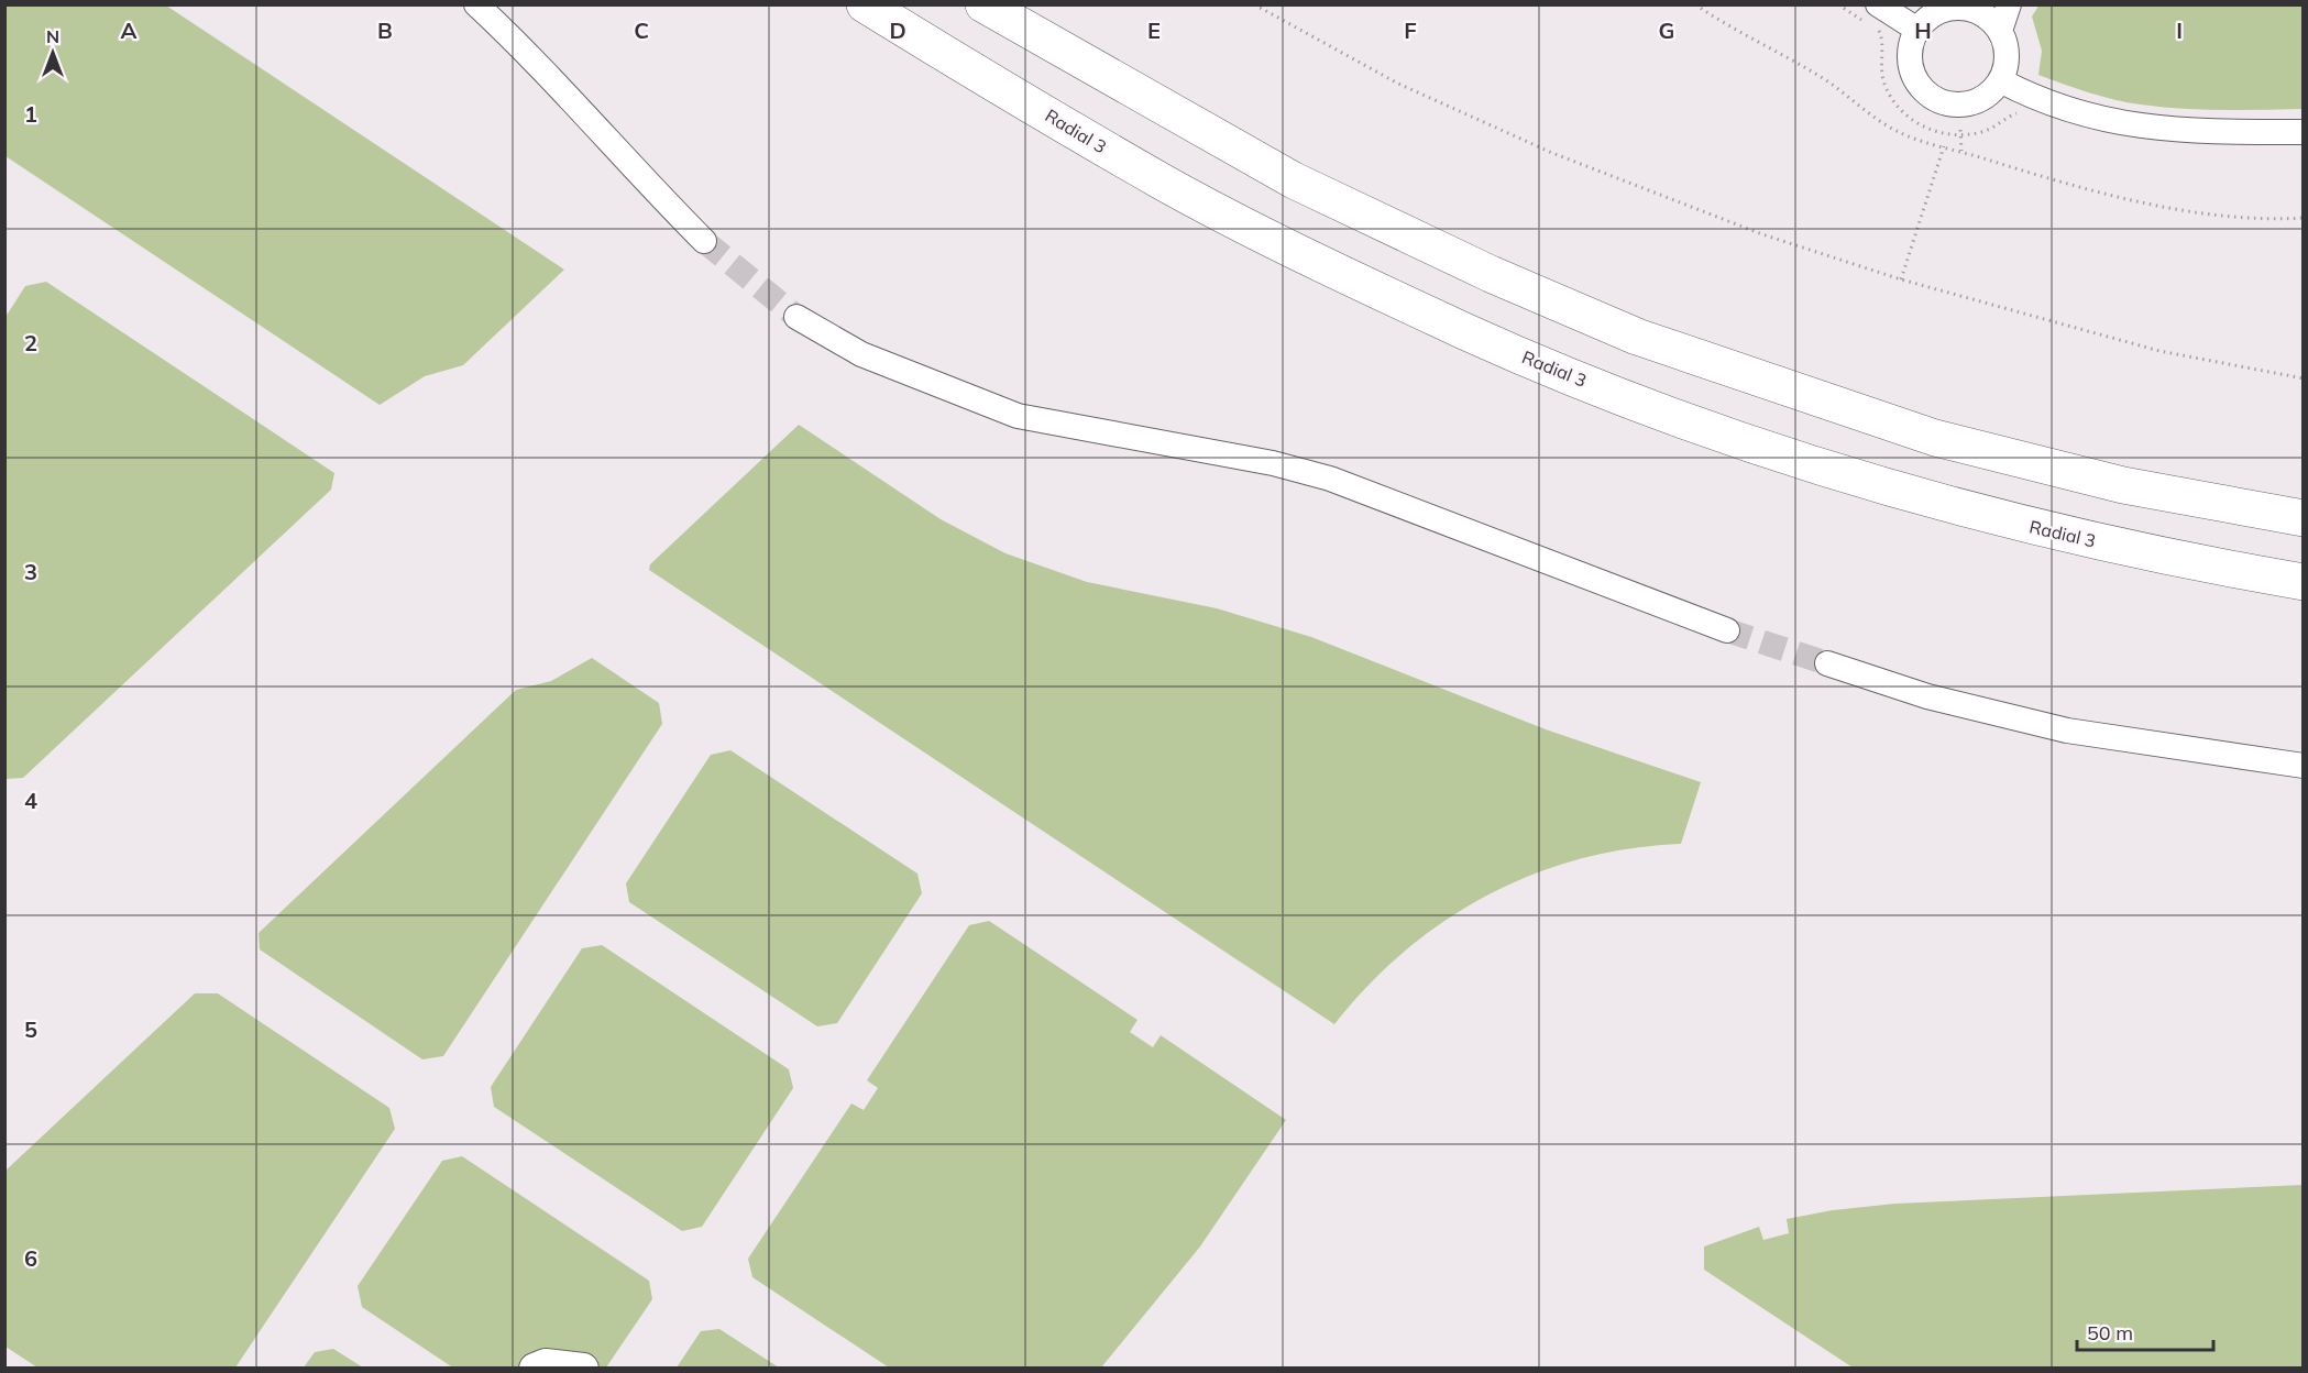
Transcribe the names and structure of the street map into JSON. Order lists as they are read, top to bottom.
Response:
{
  "streets": {
    "highway": ["Radial 3"]
  },
  "scale_bar": "50 m",
  "north": "top",
  "grid": {
    "columns": [
      "A",
      "B",
      "C",
      "D",
      "E",
      "F",
      "G",
      "H",
      "I"
    ],
    "rows": [
      "1",
      "2",
      "3",
      "4",
      "5",
      "6"
    ]
  }
}
